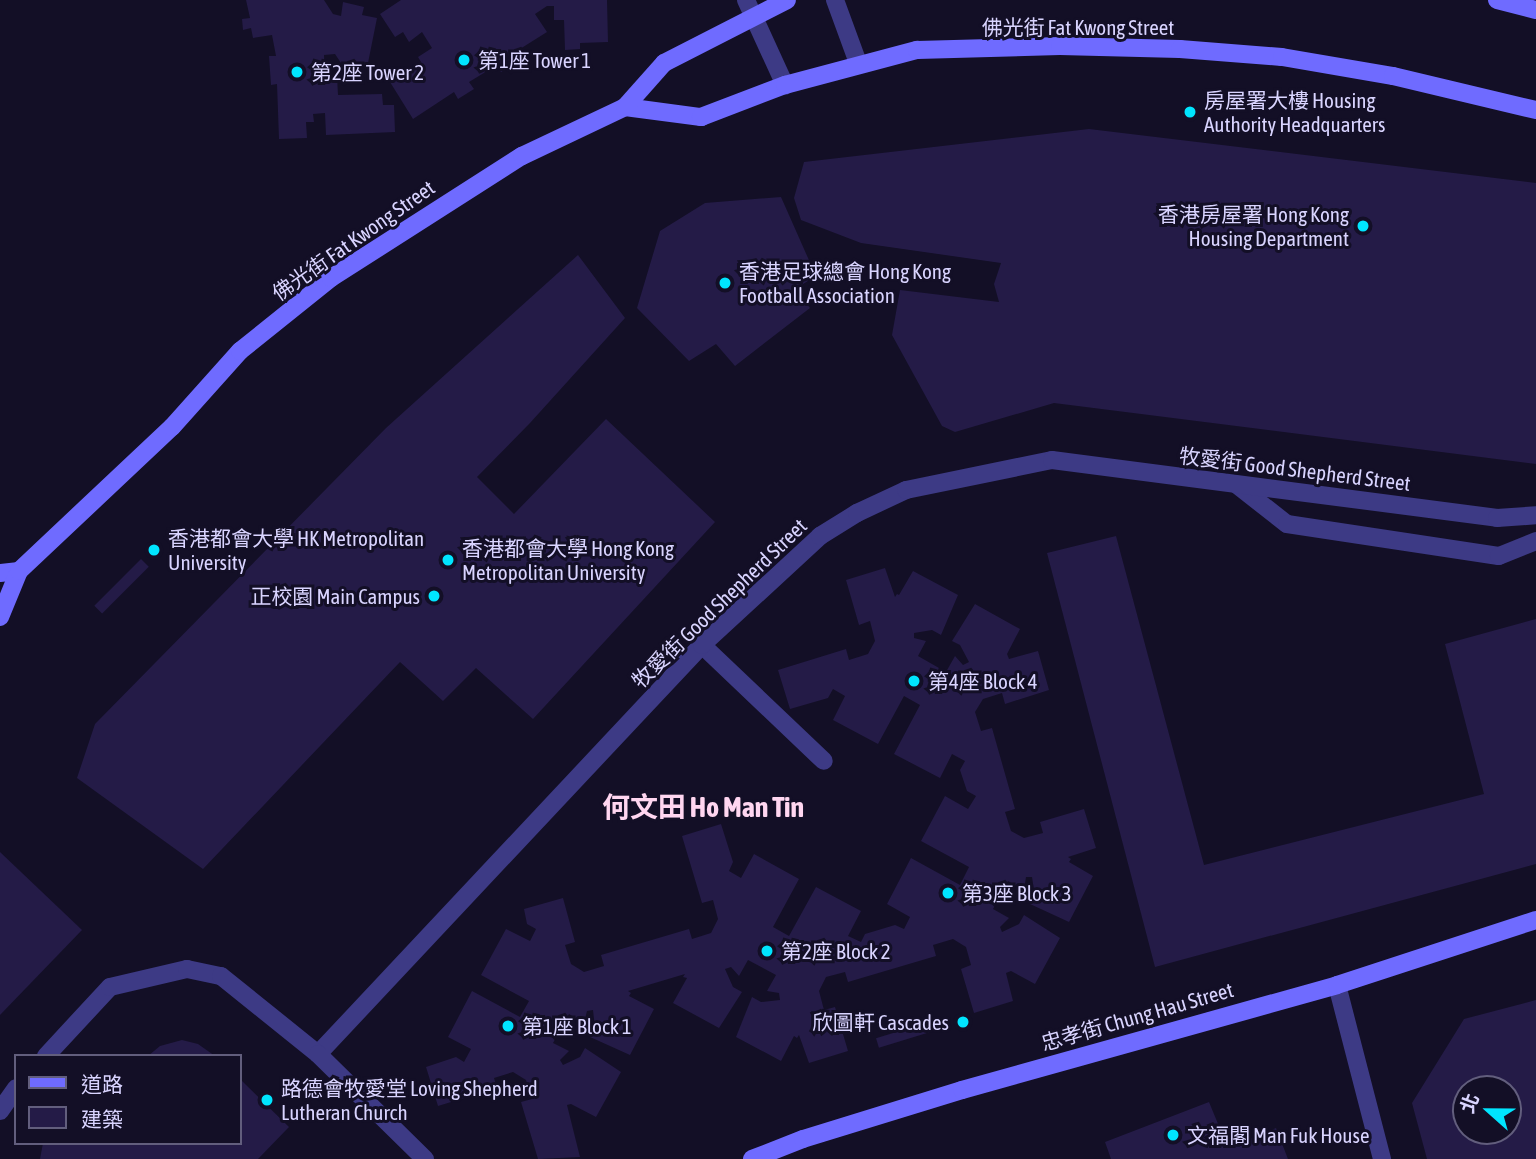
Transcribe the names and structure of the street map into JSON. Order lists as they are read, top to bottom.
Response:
{
  "streets": {
    "main road": ["佛光街 Fat Kwong Street", "忠孝街 Chung Hau Street"],
    "street": ["牧愛街 Good Shepherd Street"]
  },
  "districts": ["何文田 Ho Man Tin"],
  "places": [
    "第1座 Tower 1",
    "第2座 Tower 2",
    "房屋署大樓 Housing Authority Headquarters",
    "香港房屋署 Hong Kong Housing Department",
    "香港足球總會 Hong Kong Football Association",
    "香港都會大學 HK Metropolitan University",
    "香港都會大學 Hong Kong Metropolitan University",
    "正校園 Main Campus",
    "第4座 Block 4",
    "第3座 Block 3",
    "第2座 Block 2",
    "欣圖軒 Cascades",
    "第1座 Block 1",
    "路德會牧愛堂 Loving Shepherd Lutheran Church",
    "文福閣 Man Fuk House"
  ],
  "legend": ["道路", "建築"],
  "north": "left"
}
